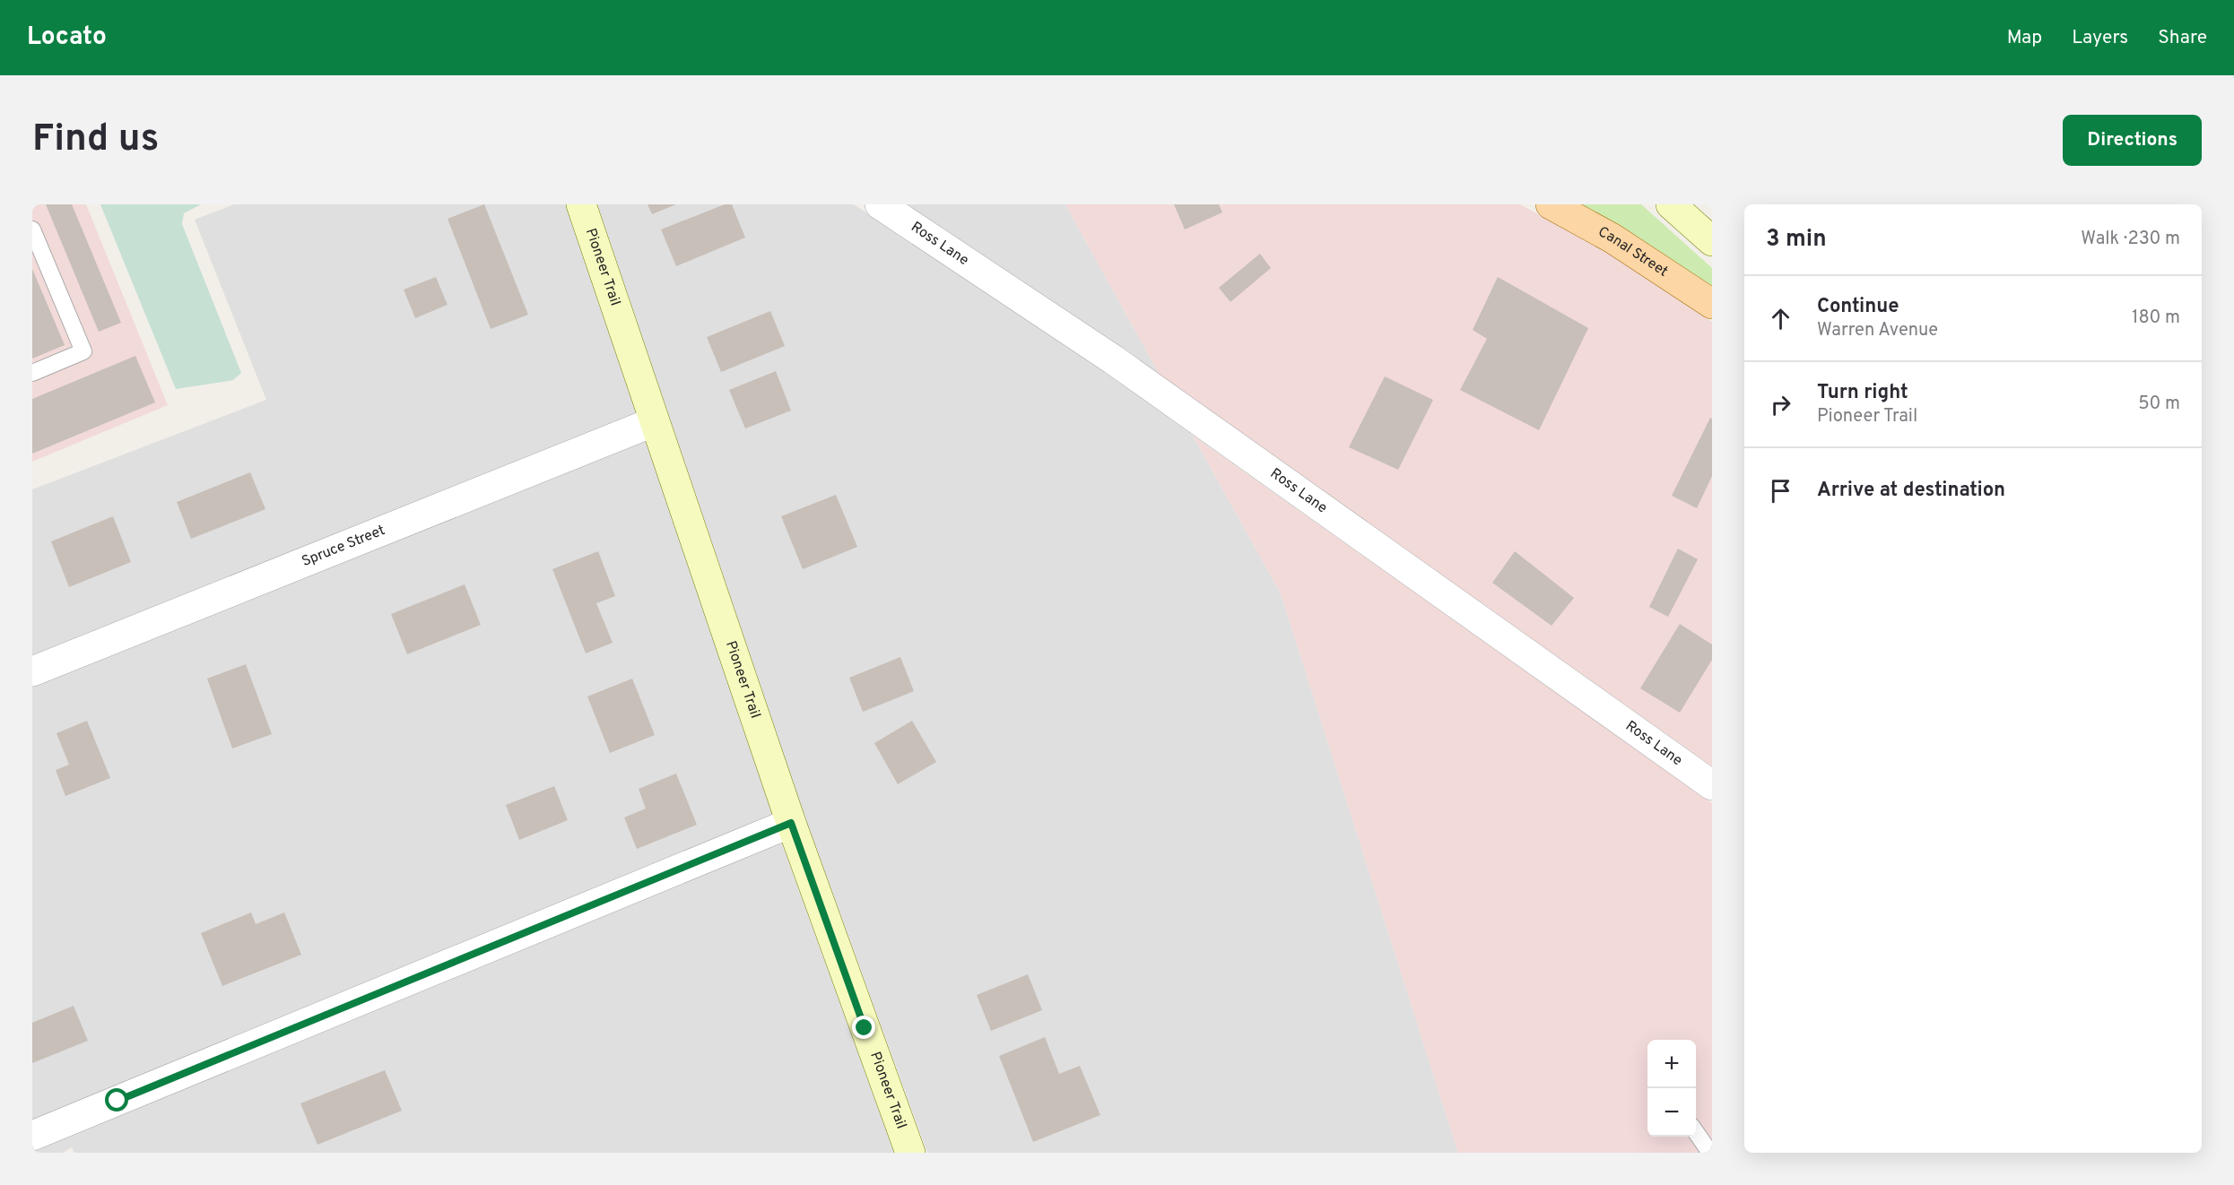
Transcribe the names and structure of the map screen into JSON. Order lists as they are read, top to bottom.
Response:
{
  "streets": {
    "main road": ["Canal Street"],
    "street": ["Ross Lane", "Pioneer Trail", "Spruce Street"]
  },
  "crossings": [
    ["Pioneer Trail", "Spruce Street"]
  ],
  "page": {
    "header": "Locato",
    "nav": ["Map", "Layers", "Share"],
    "buttons": "Directions",
    "title": "Find us",
    "heading": ["3 min", "Walk · 230 m"],
    "list": [
      ["Continue", "Warren Avenue", "180 m"],
      ["Turn right", "Pioneer Trail", "50 m"],
      "Arrive at destination"
    ],
    "map_buttons": ["+", "−"]
  }
}
